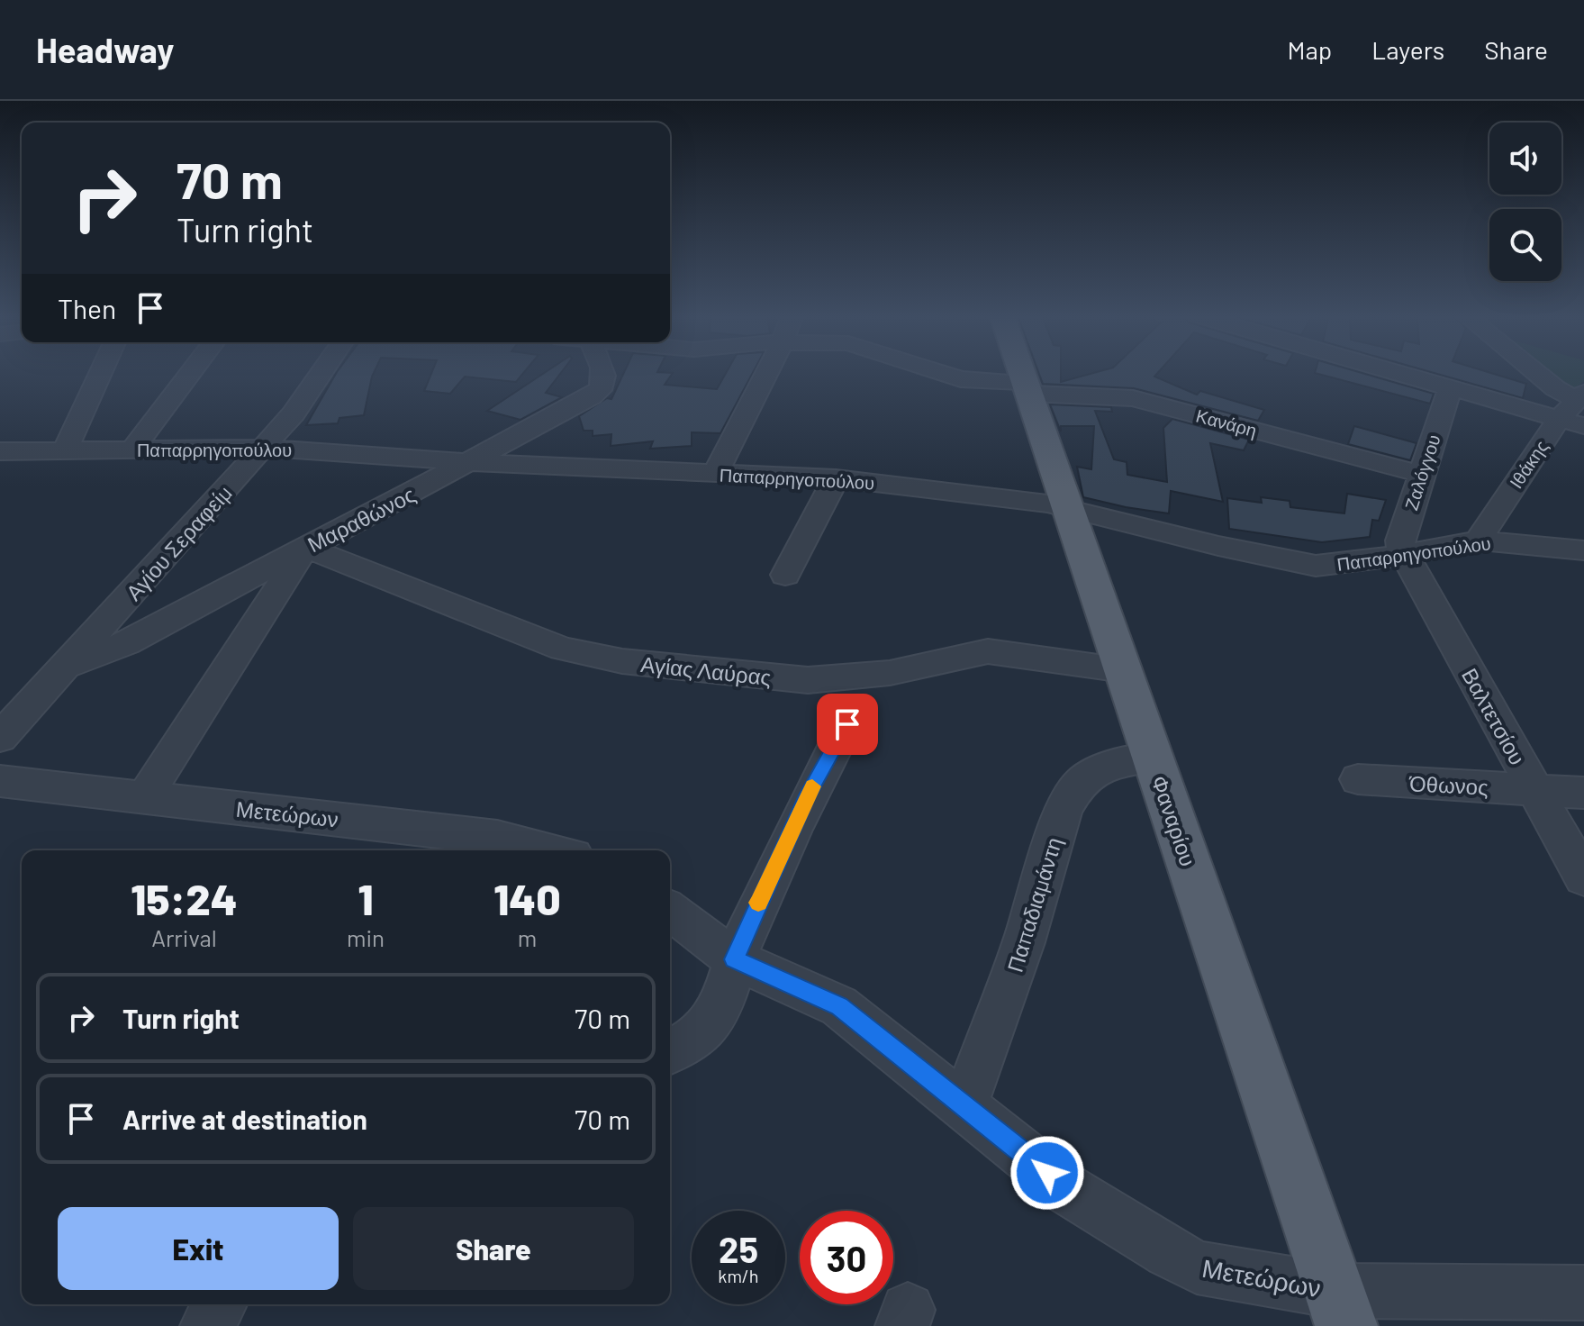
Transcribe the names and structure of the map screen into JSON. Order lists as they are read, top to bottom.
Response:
{
  "streets": {
    "main road": ["Φαναρίου"],
    "street": [
      "Κανάρη",
      "Παπαρρηγοπούλου",
      "Ιθάκης",
      "Ζαλόγγου",
      "Μαραθώνος",
      "Αγίου Σεραφείμ",
      "Αγίας Λαύρας",
      "Βαλτετσίου",
      "Όθωνος",
      "Μετεώρων",
      "Παπαδιαμάντη"
    ]
  },
  "crossings": [
    ["Κανάρη", "Ζαλόγγου"],
    ["Κανάρη", "Φαναρίου"],
    ["Παπαρρηγοπούλου", "Ιθάκης"],
    ["Παπαρρηγοπούλου", "Ζαλόγγου"],
    ["Παπαρρηγοπούλου", "Μαραθώνος"],
    ["Παπαρρηγοπούλου", "Αγίου Σεραφείμ"],
    ["Παπαρρηγοπούλου", "Βαλτετσίου"],
    ["Παπαρρηγοπούλου", "Φαναρίου"],
    ["Ζαλόγγου", "Βαλτετσίου"],
    ["Μαραθώνος", "Αγίου Σεραφείμ"],
    ["Μαραθώνος", "Αγίας Λαύρας"],
    ["Αγίας Λαύρας", "Φαναρίου"],
    ["Βαλτετσίου", "Όθωνος"],
    ["Μετεώρων", "Φαναρίου"],
    ["Μετεώρων", "Παπαδιαμάντη"],
    ["Φαναρίου", "Παπαδιαμάντη"]
  ],
  "page": {
    "header": "Headway",
    "nav": ["Map", "Layers", "Share"],
    "turn": ["70 m", "Turn right"],
    "then": "Then",
    "eta": [
      "15:24",
      "Arrival",
      "1",
      "min",
      "140",
      "m"
    ],
    "list": [
      {
        "name": "Turn right",
        "value": "70 m"
      },
      {
        "name": "Arrive at destination",
        "value": "70 m"
      }
    ],
    "buttons": ["Exit", "Share"],
    "speed": "25 km/h",
    "limit": "30"
  }
}
